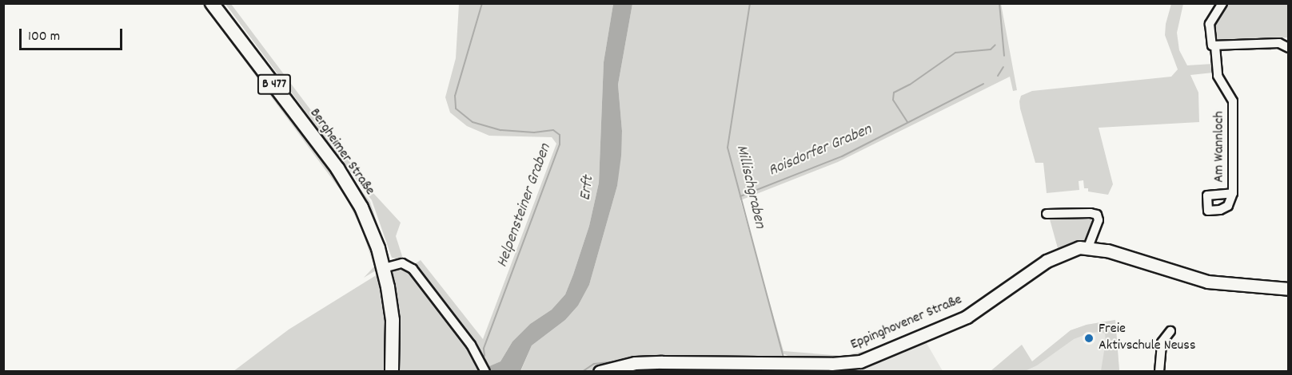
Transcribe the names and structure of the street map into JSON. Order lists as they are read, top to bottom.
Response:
{
  "streets": {
    "main road": ["B 477", "Bergheimer Straße", "Eppinghovener Straße"],
    "street": ["Am Wannloch"]
  },
  "water": [
    "Roisdorfer Graben",
    "Millischgraben",
    "Erft",
    "Helpensteiner Graben"
  ],
  "places": ["Freie Aktivschule Neuss"],
  "scale_bar": "100 m"
}
